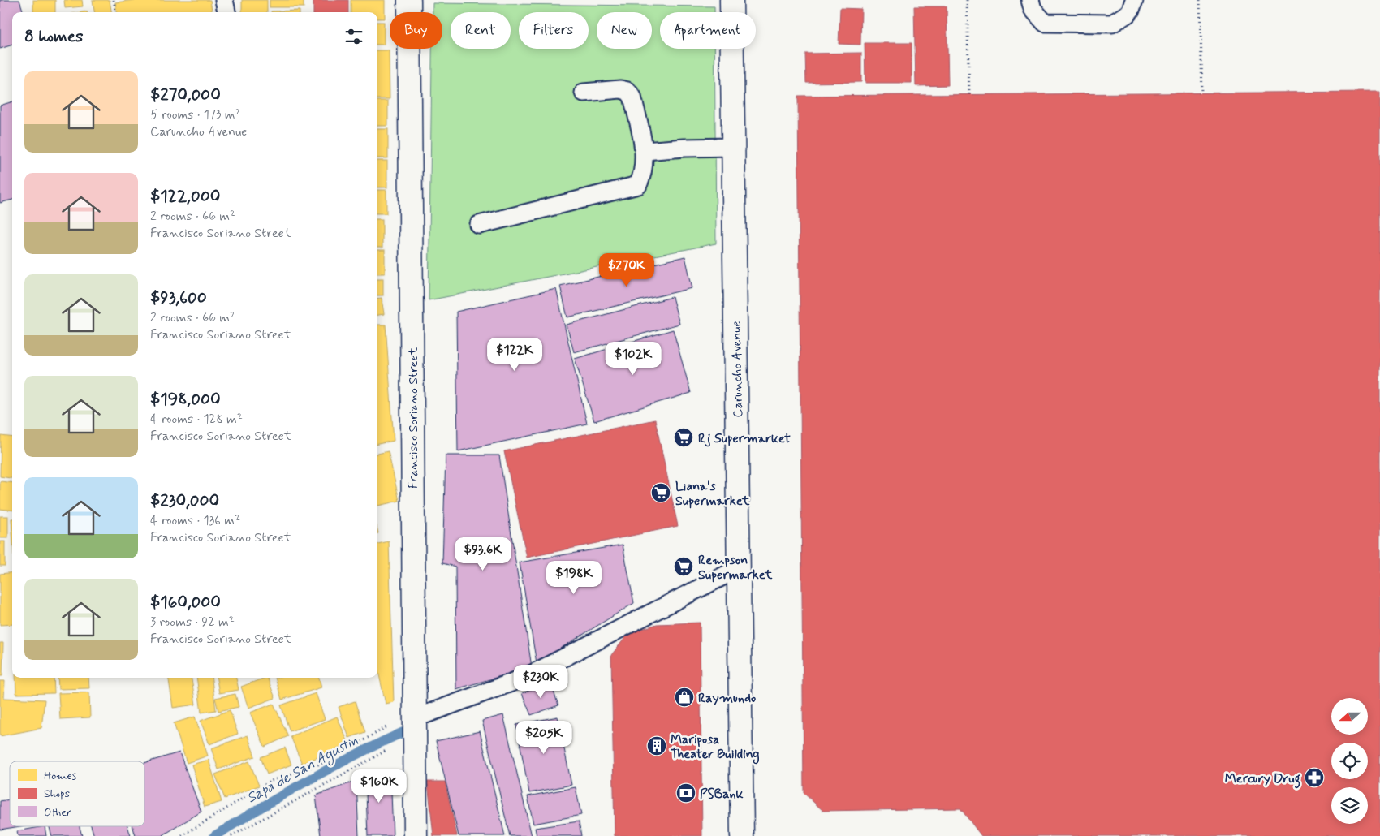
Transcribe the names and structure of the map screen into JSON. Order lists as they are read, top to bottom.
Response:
{
  "streets": {
    "main road": ["Caruncho Avenue", "Francisco Soriano Street"]
  },
  "water": ["Sapa de San Agustin"],
  "places": {
    "supermarket": ["Rj Supermarket", "Liana's Supermarket", "Rempson Supermarket"],
    "shop": ["Raymundo"],
    "building": ["Mariposa Theater Building"],
    "pharmacy": ["Mercury Drug"],
    "bank": ["PSBank"]
  },
  "legend": ["Homes", "Shops", "Other"],
  "north": "left",
  "page": {
    "chip": [
      "Buy",
      "Rent",
      "Filters",
      "New",
      "Apartment"
    ],
    "heading": "8 homes",
    "list": [
      {
        "name": "$270,000",
        "note": "5 rooms · 173 m² · Caruncho Avenue"
      },
      {
        "name": "$122,000",
        "note": "2 rooms · 66 m² · Francisco Soriano Street"
      },
      {
        "name": "$93,600",
        "note": "2 rooms · 66 m² · Francisco Soriano Street"
      },
      {
        "name": "$198,000",
        "note": "4 rooms · 128 m² · Francisco Soriano Street"
      },
      {
        "name": "$230,000",
        "note": "4 rooms · 136 m² · Francisco Soriano Street"
      },
      {
        "name": "$160,000",
        "note": "3 rooms · 92 m² · Francisco Soriano Street"
      }
    ],
    "price": [
      "$270K",
      "$122K",
      "$102K",
      "$93.6K",
      "$198K",
      "$230K",
      "$205K",
      "$160K"
    ]
  }
}
